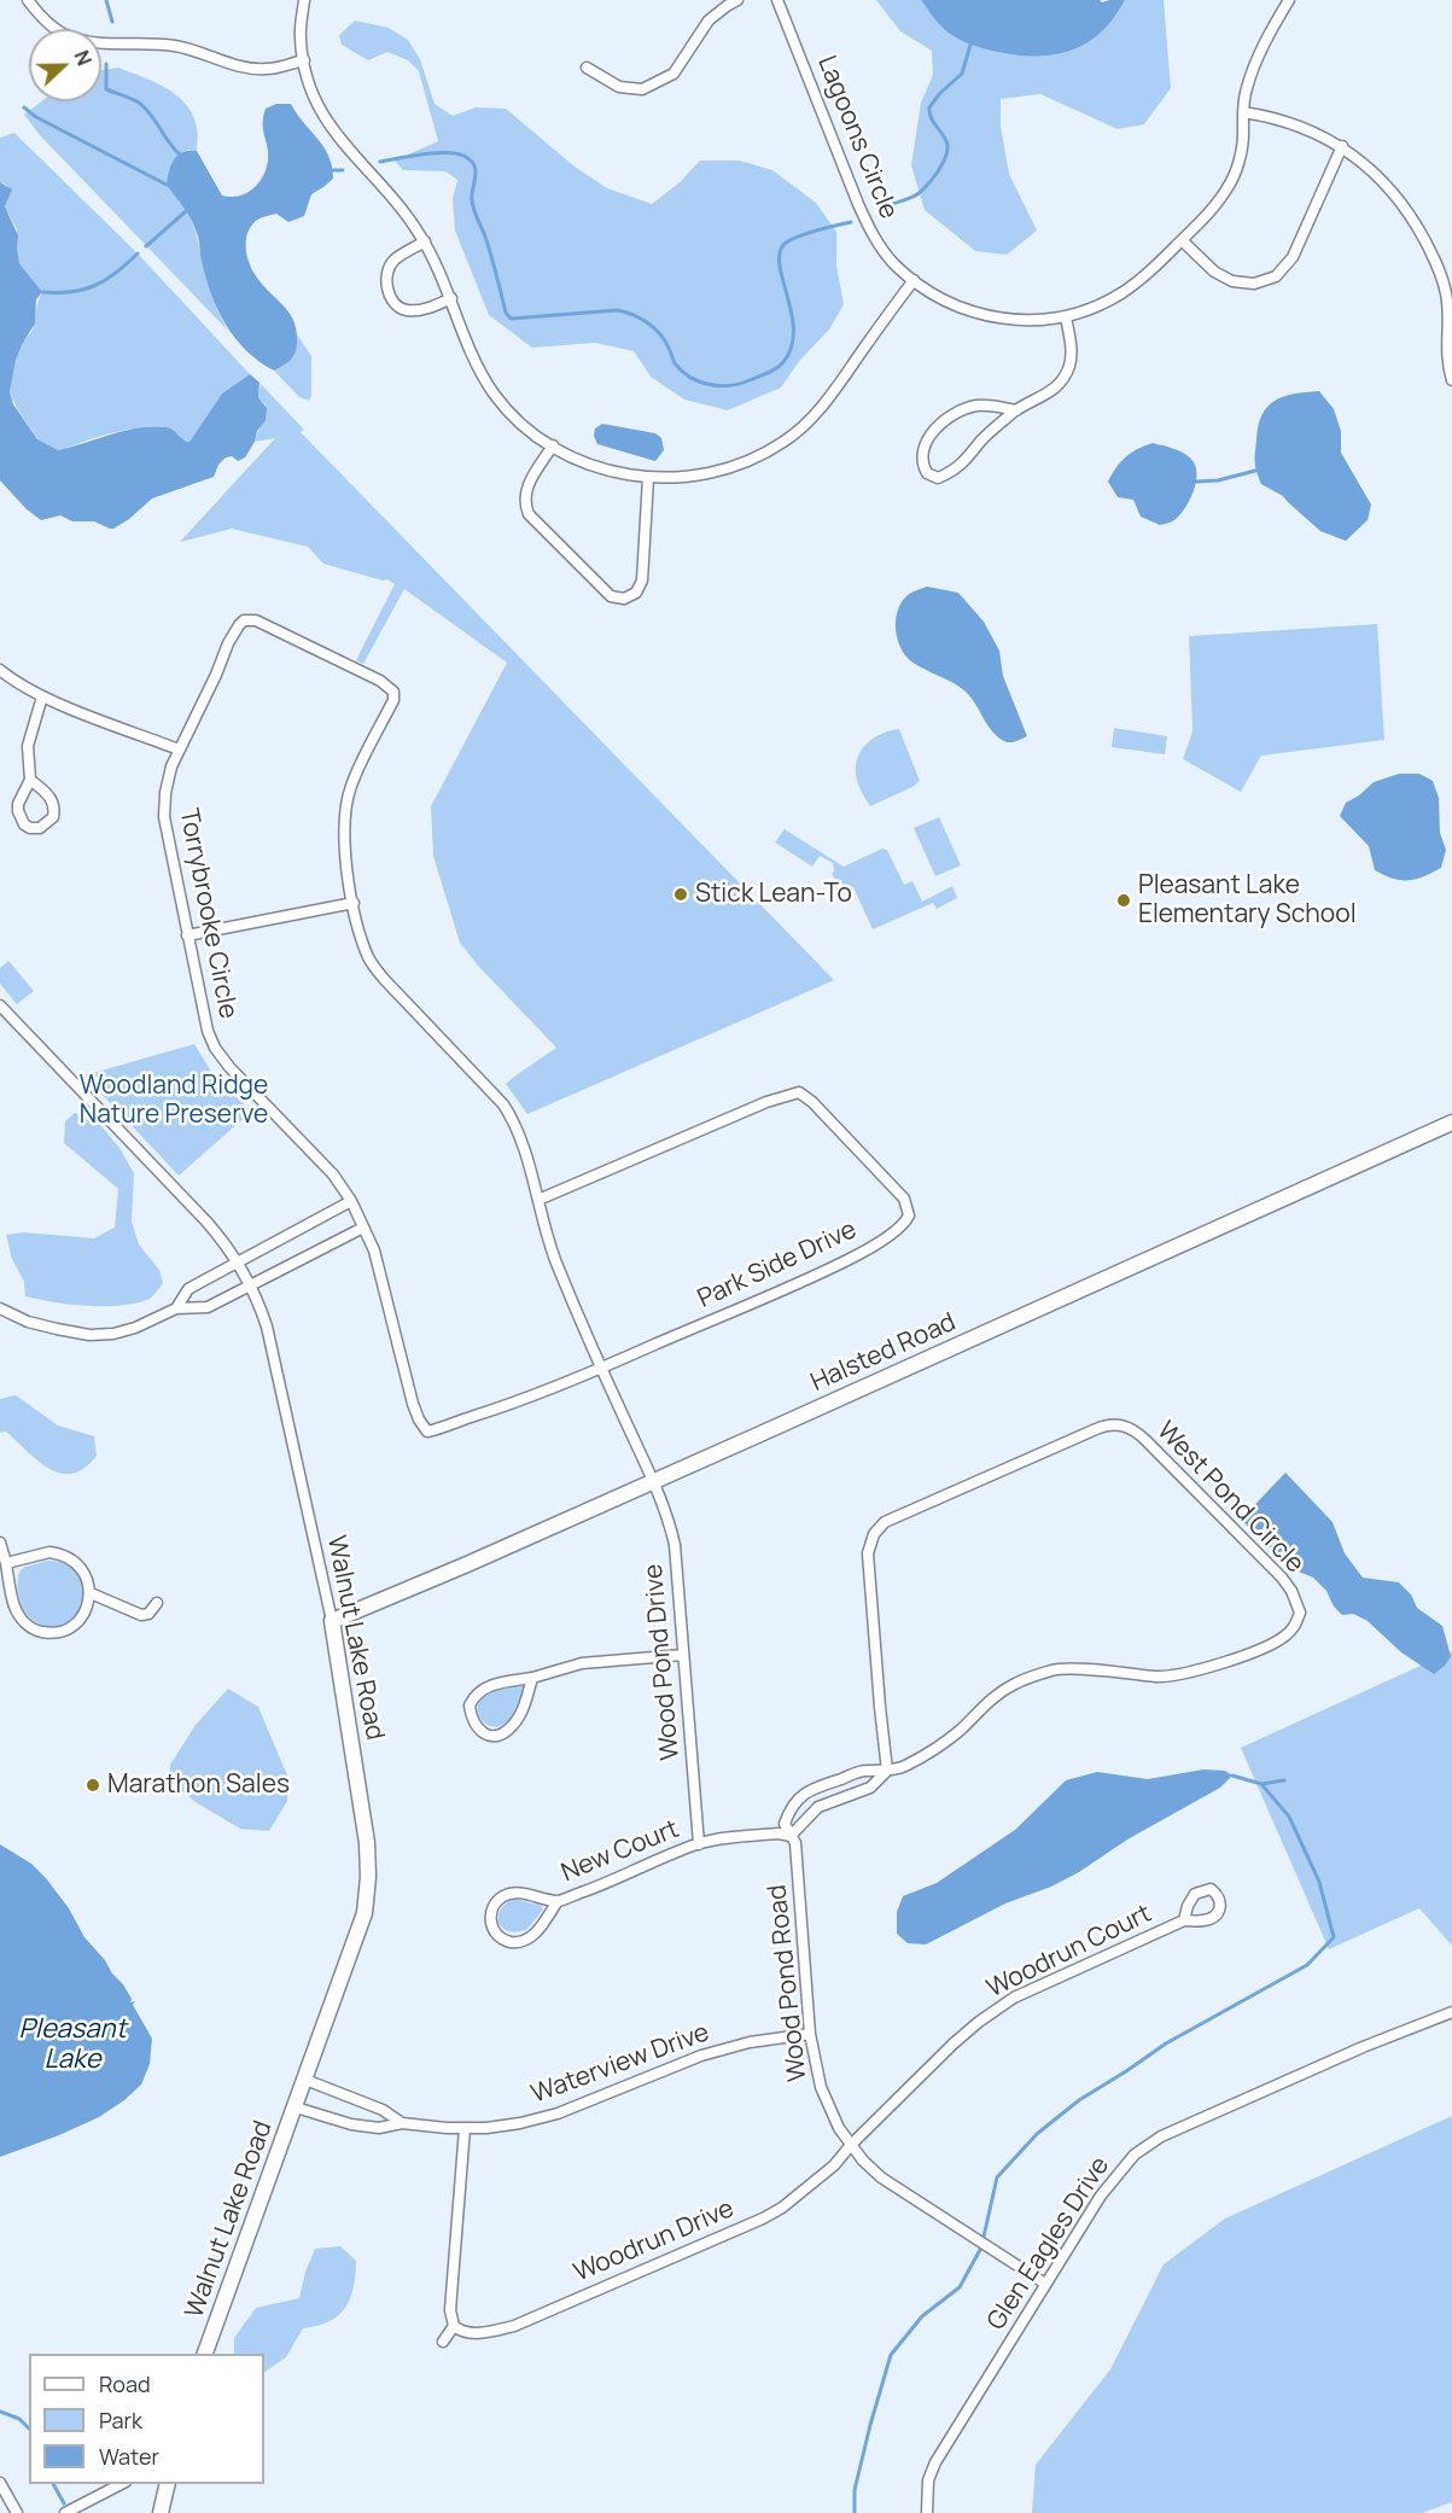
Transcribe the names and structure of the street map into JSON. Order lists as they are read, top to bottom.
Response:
{
  "streets": {
    "street": [
      "Lagoons Circle",
      "Torrybrooke Circle",
      "Park Side Drive",
      "Halsted Road",
      "West Pond Circle",
      "Walnut Lake Road",
      "Wood Pond Drive",
      "New Court",
      "Woodrun Court",
      "Wood Pond Road",
      "Waterview Drive",
      "Woodrun Drive",
      "Glen Eagles Drive"
    ]
  },
  "crossings": [
    ["Torrybrooke Circle", "Park Side Drive"],
    ["Torrybrooke Circle", "Halsted Road"],
    ["Torrybrooke Circle", "Wood Pond Drive"],
    ["Halsted Road", "Walnut Lake Road"],
    ["Halsted Road", "Wood Pond Drive"],
    ["West Pond Circle", "Wood Pond Road"],
    ["Walnut Lake Road", "Waterview Drive"],
    ["Wood Pond Drive", "New Court"],
    ["Woodrun Court", "Wood Pond Road"],
    ["Woodrun Court", "Woodrun Drive"],
    ["Wood Pond Road", "Waterview Drive"],
    ["Wood Pond Road", "Woodrun Drive"],
    ["Wood Pond Road", "Glen Eagles Drive"]
  ],
  "water": ["Pleasant Lake"],
  "parks": ["Woodland Ridge Nature Preserve"],
  "places": ["Stick Lean-To", "Pleasant Lake Elementary School", "Marathon Sales"],
  "legend": ["Road", "Park", "Water"],
  "north": "right"
}
